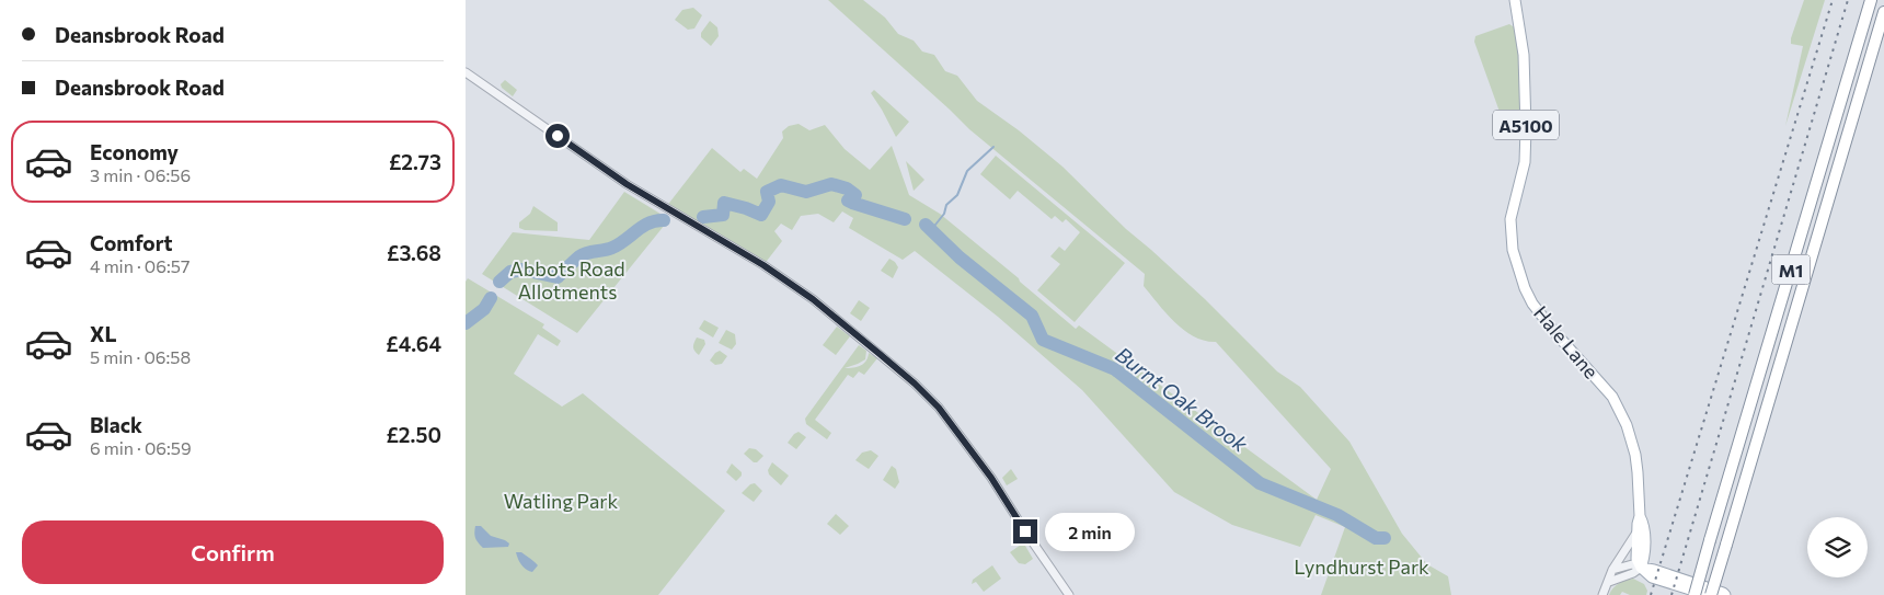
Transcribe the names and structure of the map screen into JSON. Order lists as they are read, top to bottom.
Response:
{
  "streets": {
    "highway": ["M1"],
    "main road": ["A5100", "Hale Lane"]
  },
  "water": ["Burnt Oak Brook"],
  "parks": ["Abbots Road Allotments", "Watling Park", "Lyndhurst Park"],
  "page": {
    "banner": ["Deansbrook Road", "Deansbrook Road"],
    "list": [
      {
        "name": "Economy",
        "note": "3 min · 06:56",
        "value": "£2.73"
      },
      {
        "name": "Comfort",
        "note": "4 min · 06:57",
        "value": "£3.68"
      },
      {
        "name": "XL",
        "note": "5 min · 06:58",
        "value": "£4.64"
      },
      {
        "name": "Black",
        "note": "6 min · 06:59",
        "value": "£2.50"
      }
    ],
    "buttons": "Confirm",
    "bubble": "2 min"
  }
}
